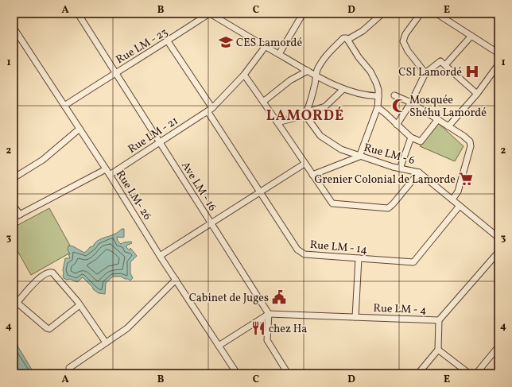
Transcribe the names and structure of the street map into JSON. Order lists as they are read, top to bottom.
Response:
{
  "streets": {
    "street": [
      "Rue LM - 23",
      "Rue LM - 21",
      "Rue LM - 6",
      "Ave LM - 16",
      "Rue LM- 26",
      "Rue LM - 14",
      "Rue LM - 4"
    ]
  },
  "crossings": [
    ["Rue LM - 23", "Ave LM - 16"],
    ["Rue LM - 23", "Rue LM- 26"],
    ["Rue LM - 23", "Rue LM - 14"],
    ["Rue LM - 21", "Ave LM - 16"],
    ["Rue LM - 21", "Rue LM- 26"],
    ["Rue LM - 21", "Rue LM - 14"],
    ["Rue LM - 6", "Rue LM - 14"],
    ["Ave LM - 16", "Rue LM - 4"]
  ],
  "districts": ["LAMORDÉ"],
  "places": {
    "school or university": ["CES Lamordé"],
    "hospital": ["CSI Lamordé"],
    "mosque": ["Mosquée Shéhu Lamordé"],
    "supermarket": ["Grenier Colonial de Lamorde"],
    "public building": ["Cabinet de Juges"],
    "restaurant": ["chez Ha"]
  },
  "grid": {
    "columns": [
      "A",
      "B",
      "C",
      "D",
      "E"
    ],
    "rows": [
      "1",
      "2",
      "3",
      "4"
    ]
  }
}
